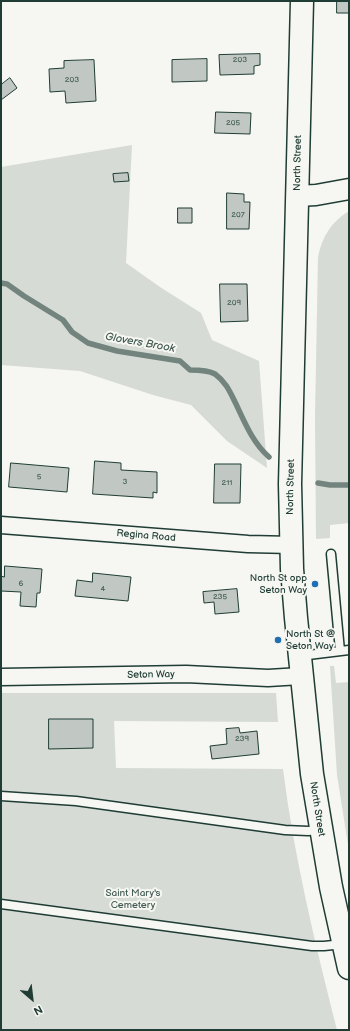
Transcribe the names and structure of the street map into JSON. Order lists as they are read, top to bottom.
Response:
{
  "streets": {
    "main road": ["North Street"],
    "street": ["Regina Road", "Seton Way"]
  },
  "crossings": [
    ["North Street", "Regina Road"],
    ["North Street", "Seton Way"]
  ],
  "water": ["Glovers Brook"],
  "parks": ["Saint Mary's Cemetery"],
  "places": ["North St opp Seton Way", "North St @ Seton Way"],
  "house_numbers": [
    "203",
    "203",
    "205",
    "207",
    "209",
    "5",
    "3",
    "211",
    "6",
    "4",
    "235",
    "239"
  ],
  "north": "bottom right"
}
